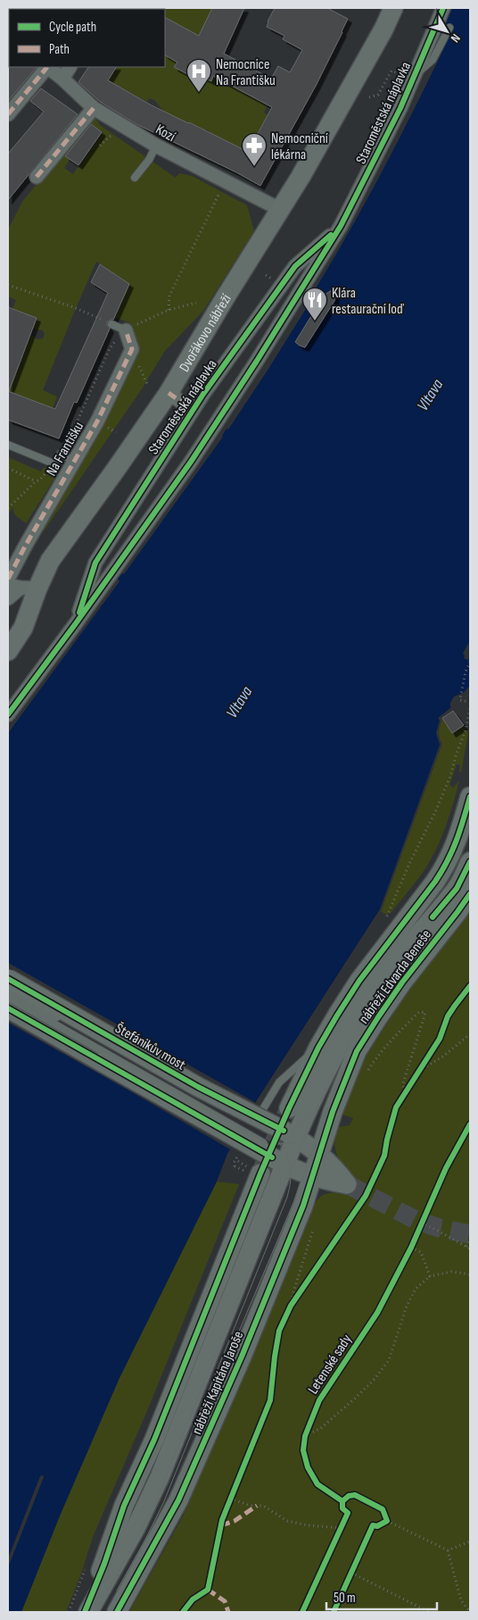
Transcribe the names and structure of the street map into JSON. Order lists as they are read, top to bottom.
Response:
{
  "streets": {
    "main road": [
      "Dvořákovo nábřeží",
      "nábřeží Edvarda Beneše",
      "Štefánikův most",
      "nábřeží Kapitána Jaroše"
    ],
    "street": ["Staroměstská náplavka", "Kozí", "Na Františku"],
    "cycle path": ["Letenské sady"]
  },
  "crossings": [
    ["Staroměstská náplavka", "Dvořákovo nábřeží"],
    ["Kozí", "Dvořákovo nábřeží"],
    ["nábřeží Edvarda Beneše", "Štefánikův most"],
    ["nábřeží Edvarda Beneše", "nábřeží Kapitána Jaroše"],
    ["Štefánikův most", "nábřeží Kapitána Jaroše"]
  ],
  "water": ["Vltava"],
  "places": {
    "hospital": ["Nemocnice Na Františku"],
    "pharmacy": ["Nemocniční lékárna"],
    "restaurant": ["Klára restaurační loď"]
  },
  "legend": ["Cycle path", "Path"],
  "scale_bar": "50 m",
  "north": "bottom right"
}
